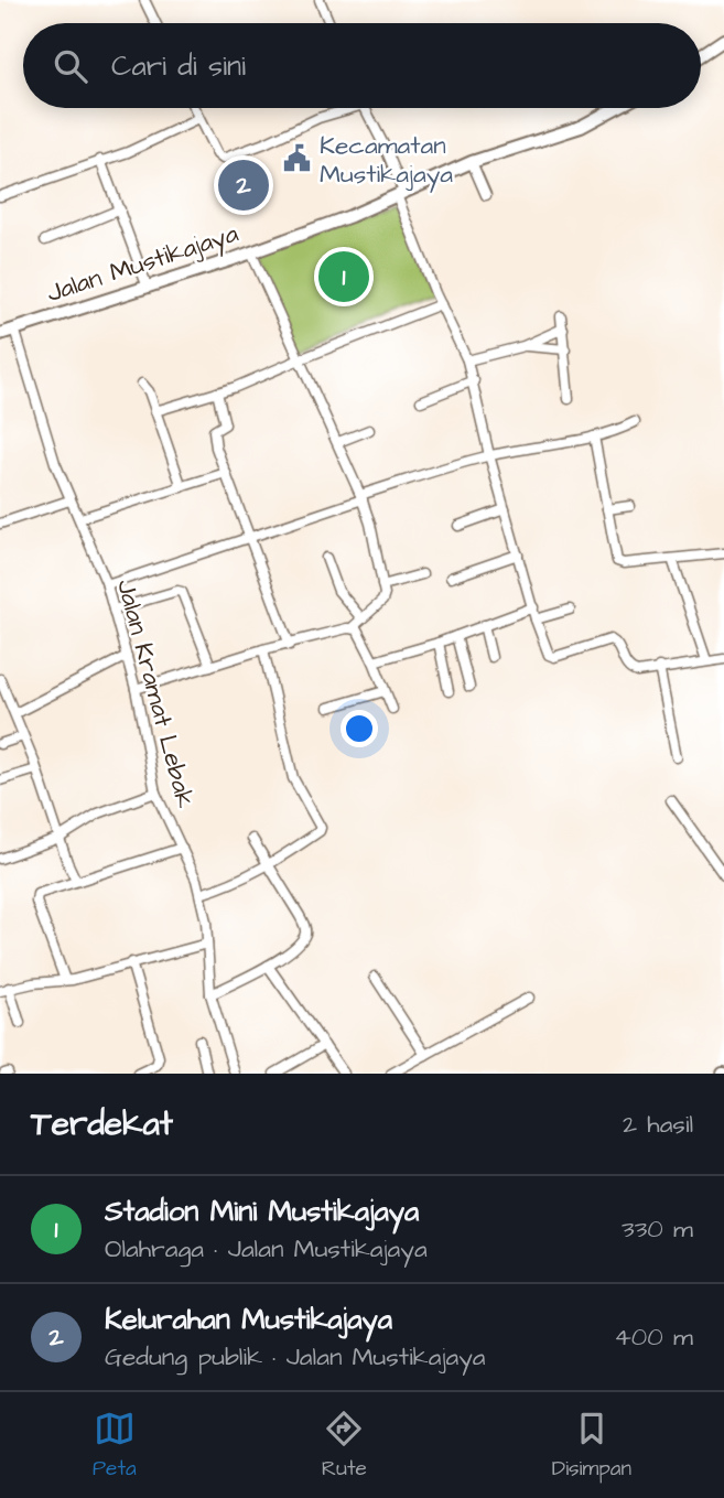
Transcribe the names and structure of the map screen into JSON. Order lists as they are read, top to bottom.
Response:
{
  "streets": {
    "main road": ["Jalan Mustikajaya"],
    "street": ["Jalan Kramat Lebak"]
  },
  "crossings": [
    ["Jalan Mustikajaya", "Jalan Kramat Lebak"]
  ],
  "places": {
    "public building": ["Kecamatan Mustikajaya"]
  },
  "page": {
    "search": "Cari di sini",
    "pins": ["2", "1"],
    "heading": ["Terdekat", "2 hasil"],
    "list": [
      {
        "mark": "1",
        "name": "Stadion Mini Mustikajaya",
        "note": "Olahraga · Jalan Mustikajaya",
        "value": "330 m"
      },
      {
        "mark": "2",
        "name": "Kelurahan Mustikajaya",
        "note": "Gedung publik · Jalan Mustikajaya",
        "value": "400 m"
      }
    ],
    "nav": ["Peta", "Rute", "Disimpan"]
  }
}
